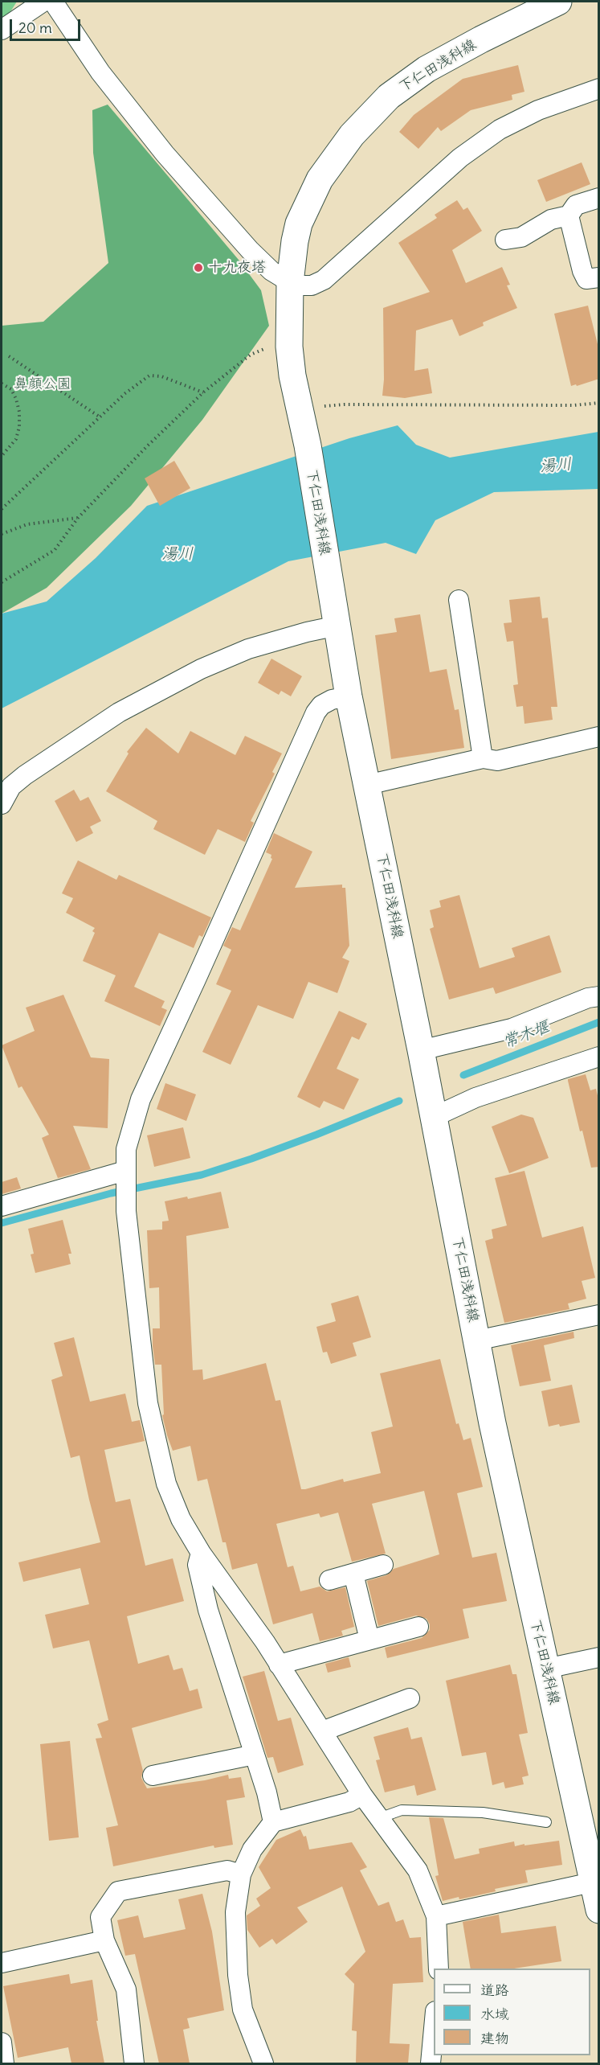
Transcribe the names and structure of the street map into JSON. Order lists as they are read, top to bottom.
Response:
{
  "streets": {
    "main road": ["下仁田浅科線"]
  },
  "water": ["湯川", "常木堰"],
  "parks": ["鼻顔公園"],
  "places": ["十九夜塔"],
  "legend": ["道路", "水域", "建物"],
  "scale_bar": "20 m"
}
